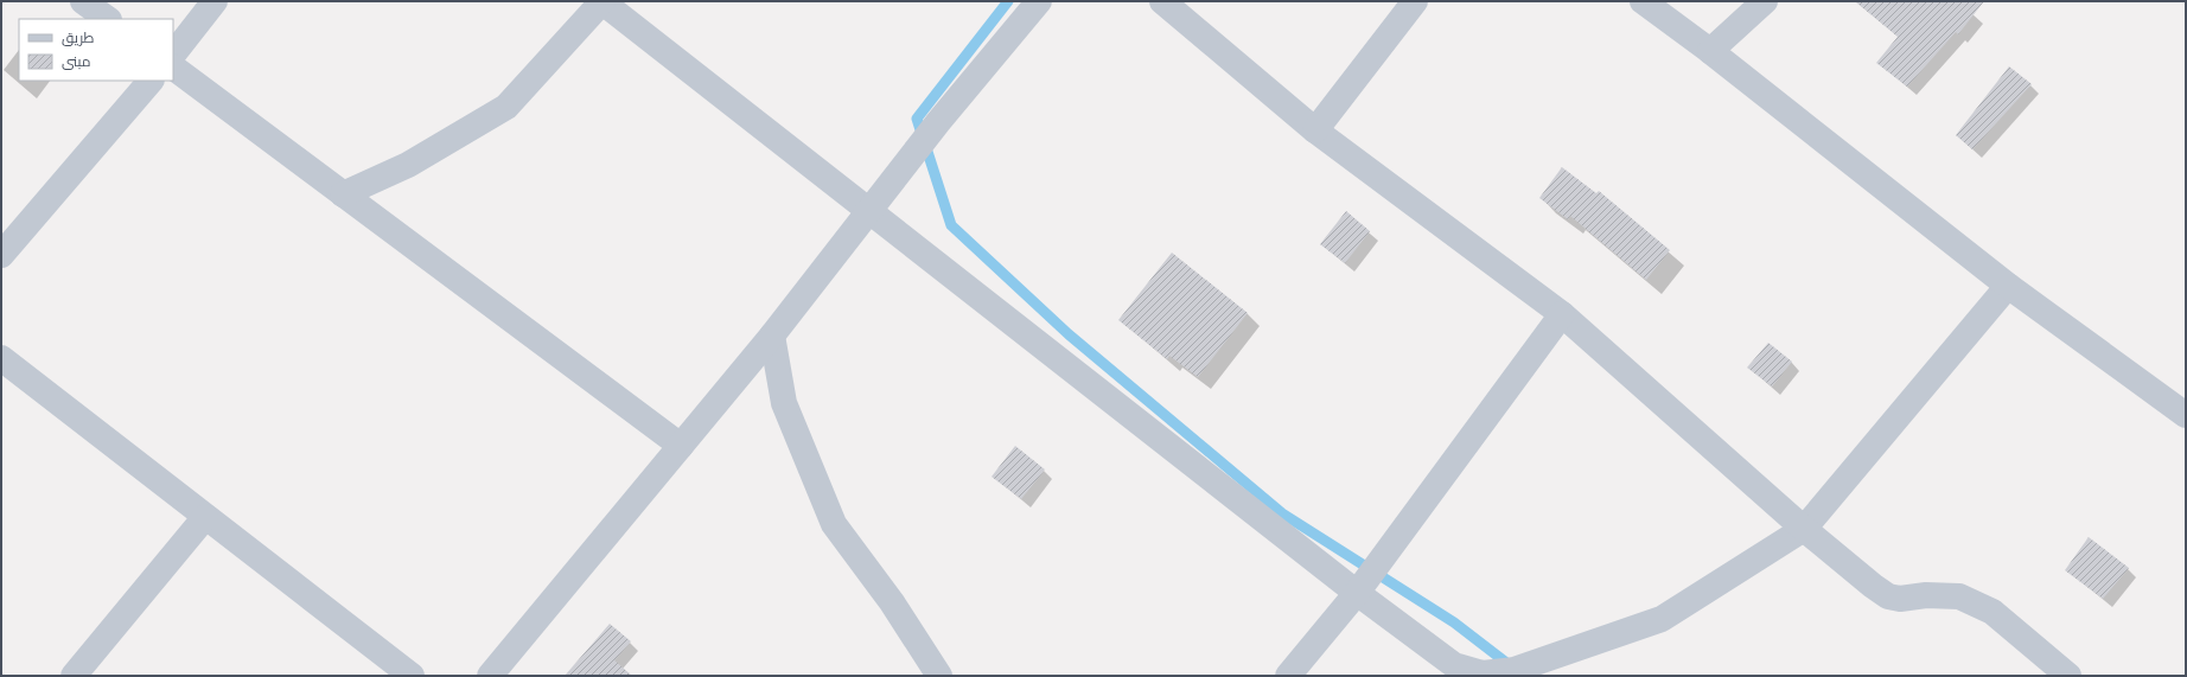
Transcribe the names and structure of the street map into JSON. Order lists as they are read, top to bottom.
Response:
{
  "legend": ["طريق", "مبنى"]
}
